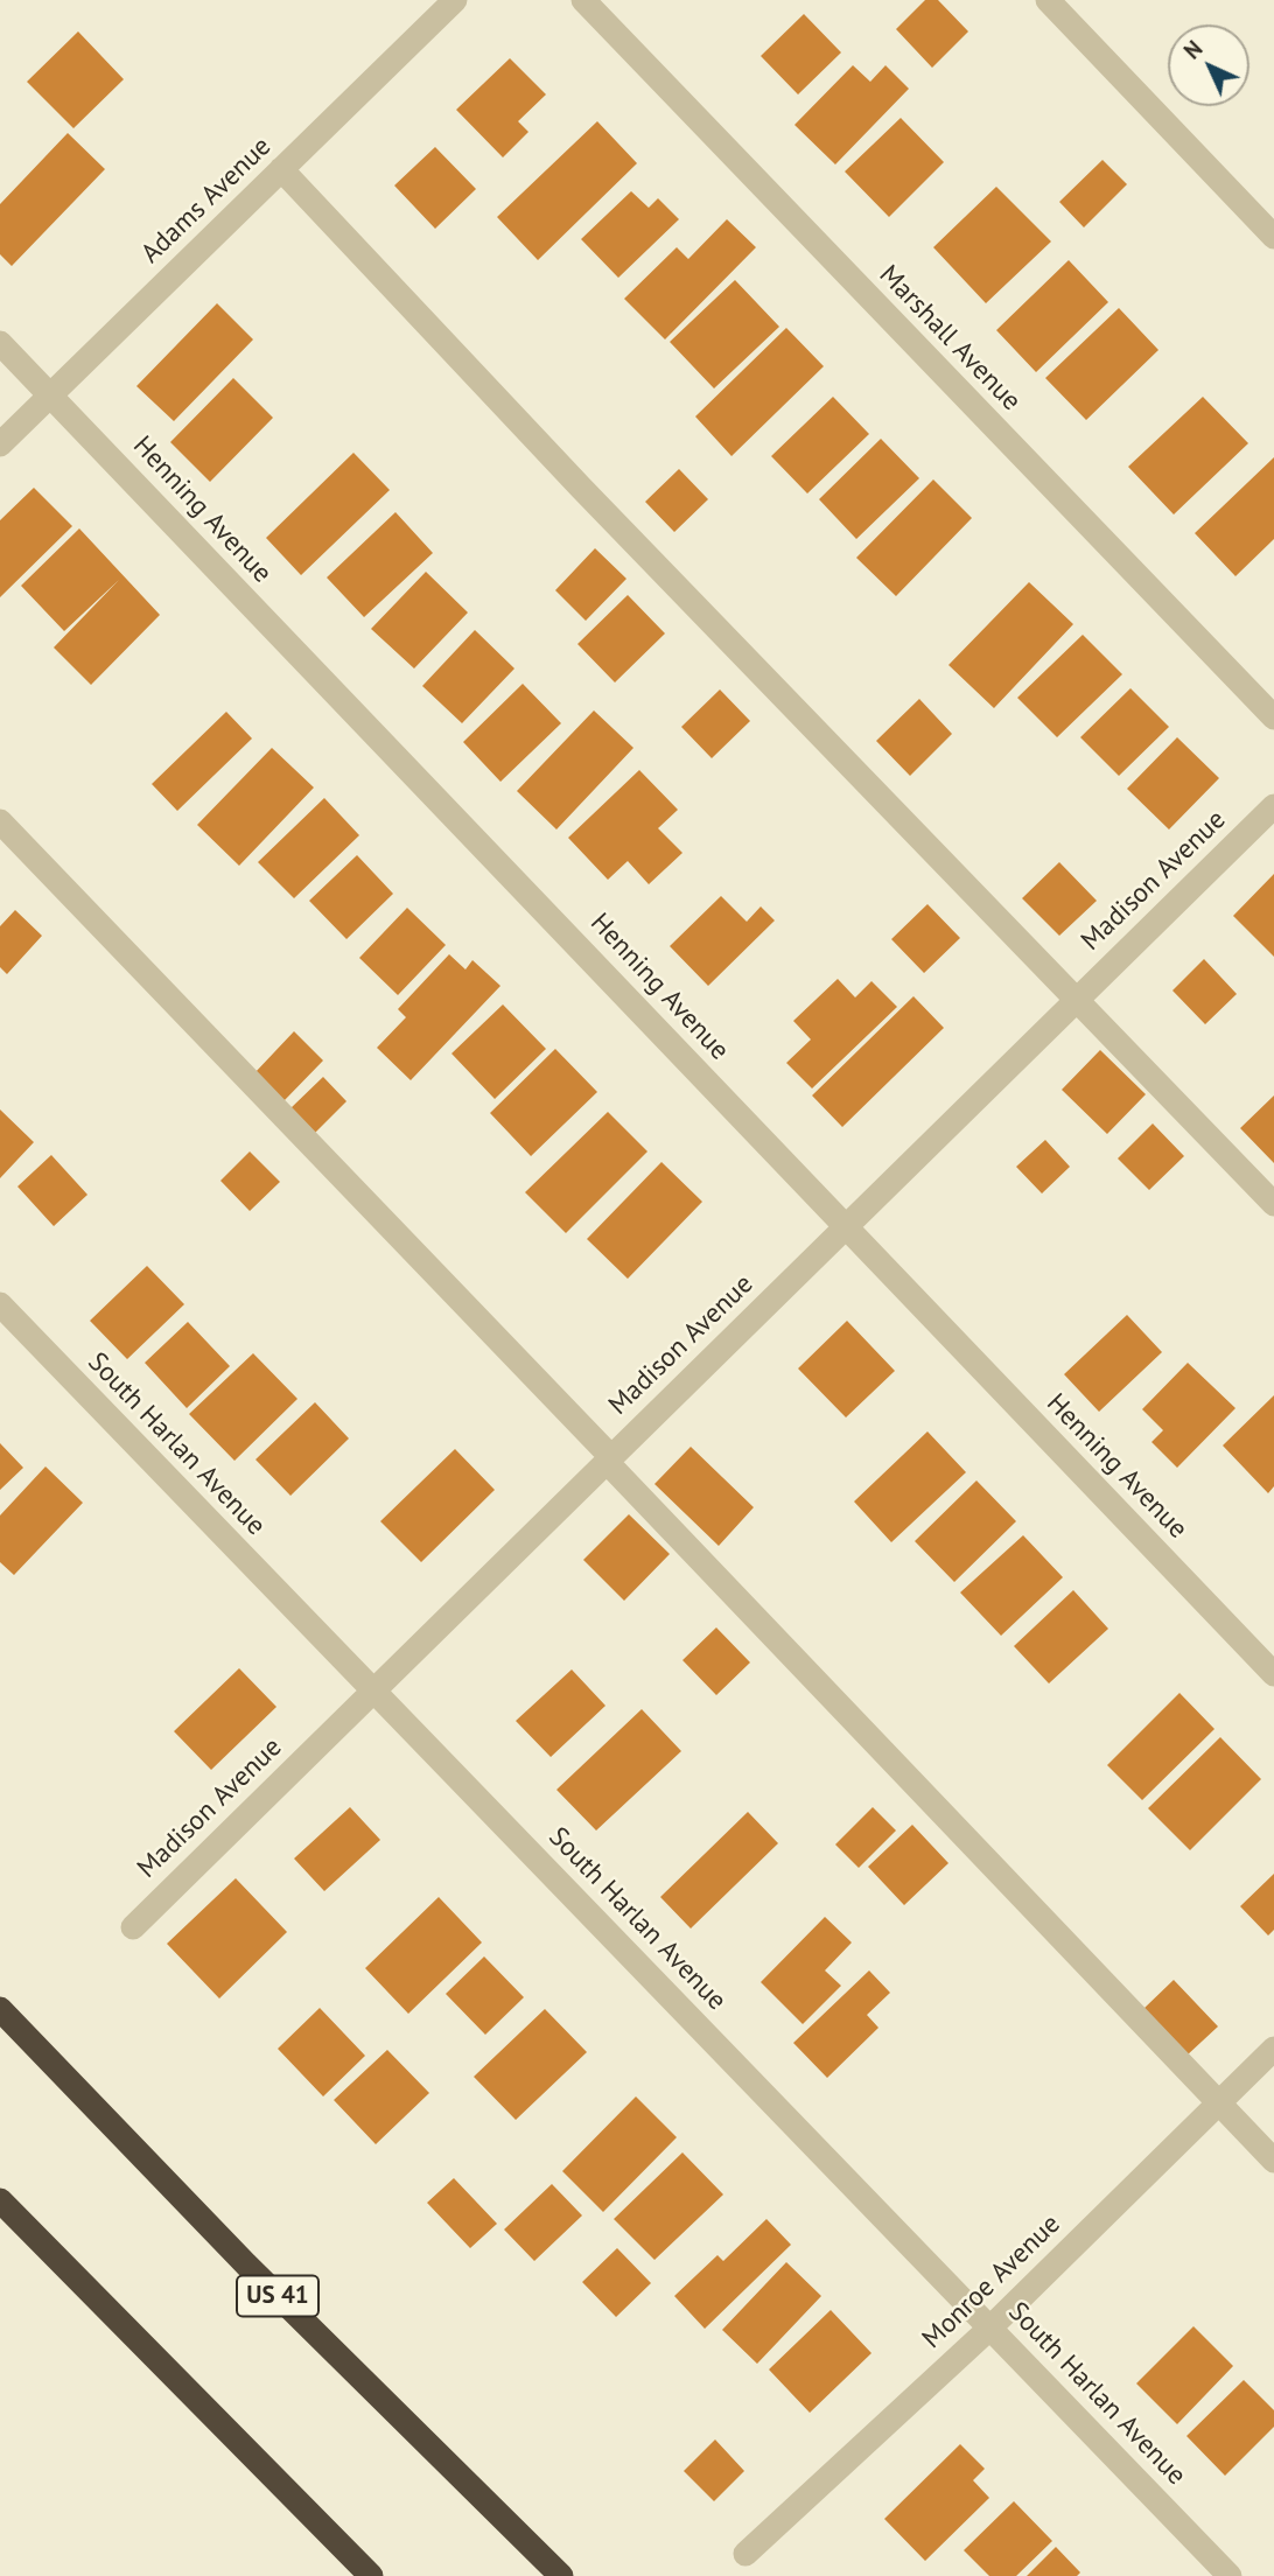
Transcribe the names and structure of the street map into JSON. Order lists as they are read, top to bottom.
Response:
{
  "streets": {
    "highway": ["US 41"],
    "street": [
      "Adams Avenue",
      "Marshall Avenue",
      "Henning Avenue",
      "Madison Avenue",
      "South Harlan Avenue",
      "Monroe Avenue"
    ]
  },
  "crossings": [
    ["Adams Avenue", "Henning Avenue"],
    ["Henning Avenue", "Madison Avenue"],
    ["Madison Avenue", "South Harlan Avenue"],
    ["South Harlan Avenue", "Monroe Avenue"]
  ],
  "north": "top left"
}
